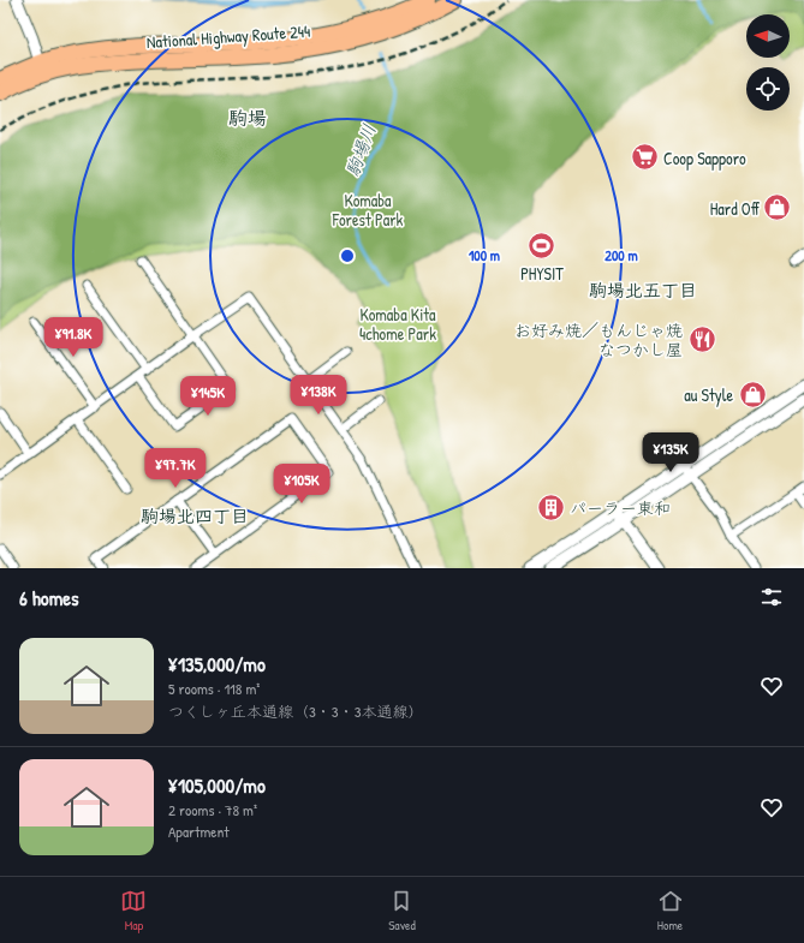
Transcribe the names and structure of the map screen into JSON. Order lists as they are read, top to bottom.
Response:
{
  "streets": {
    "highway": ["National Highway Route 244"]
  },
  "districts": ["駒場", "駒場北五丁目", "駒場北四丁目"],
  "water": ["駒場川"],
  "parks": ["Komaba Forest Park", "Komaba Kita 4chome Park"],
  "places": {
    "supermarket": ["Coop Sapporo"],
    "shop": ["Hard Off", "au Style"],
    "sports": ["PHYSIT"],
    "restaurant": ["お好み焼／もんじゃ焼 なつかし屋"],
    "building": ["パーラー東和"]
  },
  "north": "left",
  "page": {
    "price": [
      "¥91.8K",
      "¥138K",
      "¥145K",
      "¥135K",
      "¥97.7K",
      "¥105K"
    ],
    "heading": "6 homes",
    "list": [
      {
        "name": "¥135,000/mo",
        "note": "5 rooms · 118 m² · つくしヶ丘本通線（3・3・3本通線）"
      },
      {
        "name": "¥105,000/mo",
        "note": "2 rooms · 78 m² · Apartment"
      }
    ],
    "tabs": ["Map", "Saved", "Home"]
  },
  "rings": ["100 m", "200 m"]
}
